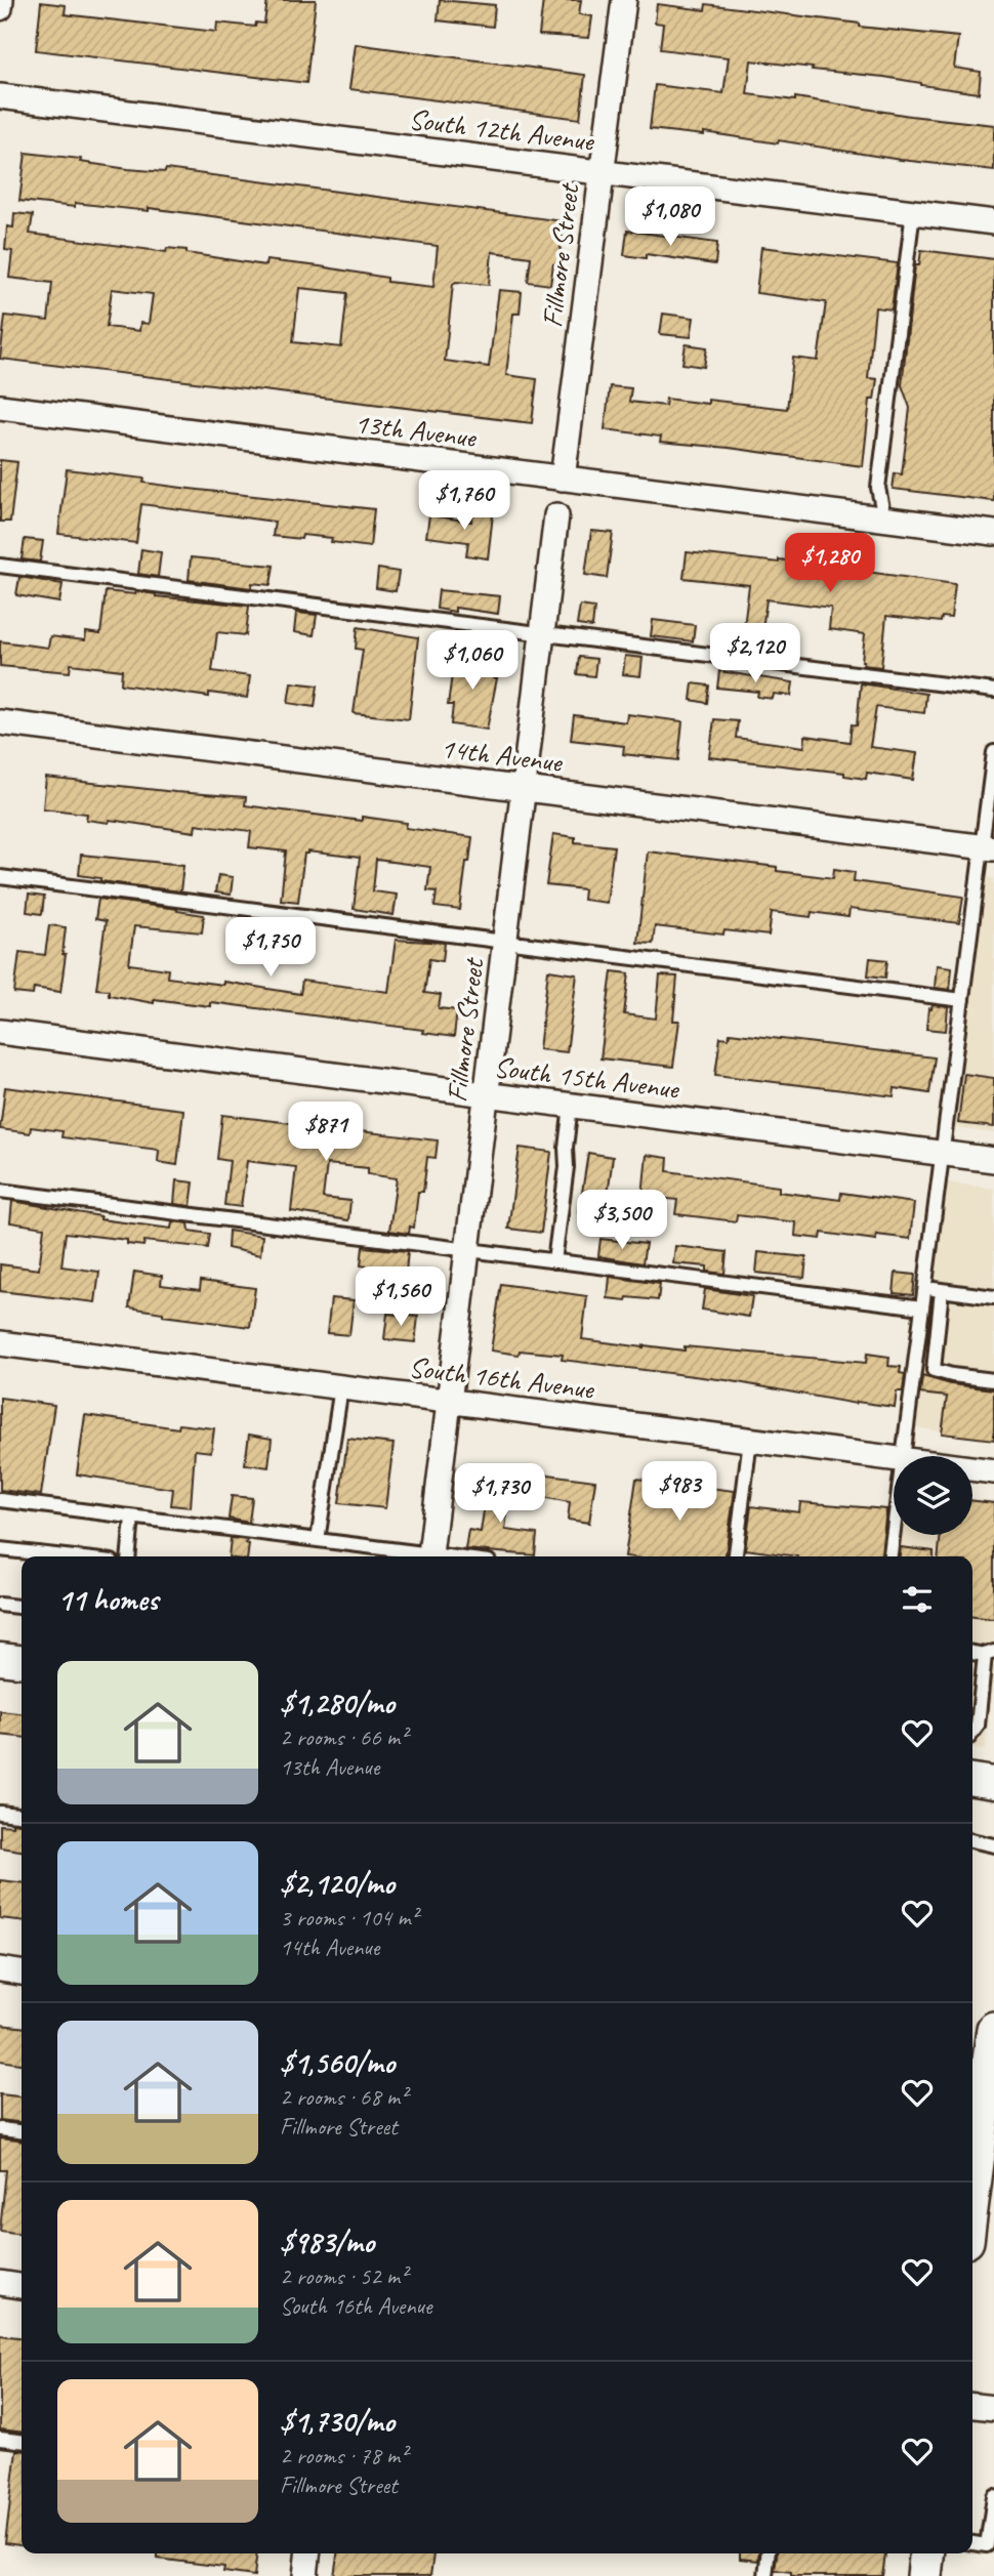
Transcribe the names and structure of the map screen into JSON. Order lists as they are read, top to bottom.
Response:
{
  "streets": {
    "street": [
      "South 12th Avenue",
      "Fillmore Street",
      "13th Avenue",
      "14th Avenue",
      "South 15th Avenue",
      "South 16th Avenue"
    ]
  },
  "crossings": [
    ["South 12th Avenue", "Fillmore Street"],
    ["Fillmore Street", "13th Avenue"],
    ["Fillmore Street", "14th Avenue"],
    ["Fillmore Street", "South 15th Avenue"],
    ["Fillmore Street", "South 16th Avenue"]
  ],
  "page": {
    "price": [
      "$1,080",
      "$1,760",
      "$1,280",
      "$2,120",
      "$1,060",
      "$1,750",
      "$871",
      "$3,500",
      "$1,560",
      "$983",
      "$1,730"
    ],
    "heading": "11 homes",
    "list": [
      {
        "name": "$1,280/mo",
        "note": "2 rooms · 66 m² · 13th Avenue"
      },
      {
        "name": "$2,120/mo",
        "note": "3 rooms · 104 m² · 14th Avenue"
      },
      {
        "name": "$1,560/mo",
        "note": "2 rooms · 68 m² · Fillmore Street"
      },
      {
        "name": "$983/mo",
        "note": "2 rooms · 52 m² · South 16th Avenue"
      },
      {
        "name": "$1,730/mo",
        "note": "2 rooms · 78 m² · Fillmore Street"
      }
    ]
  }
}
